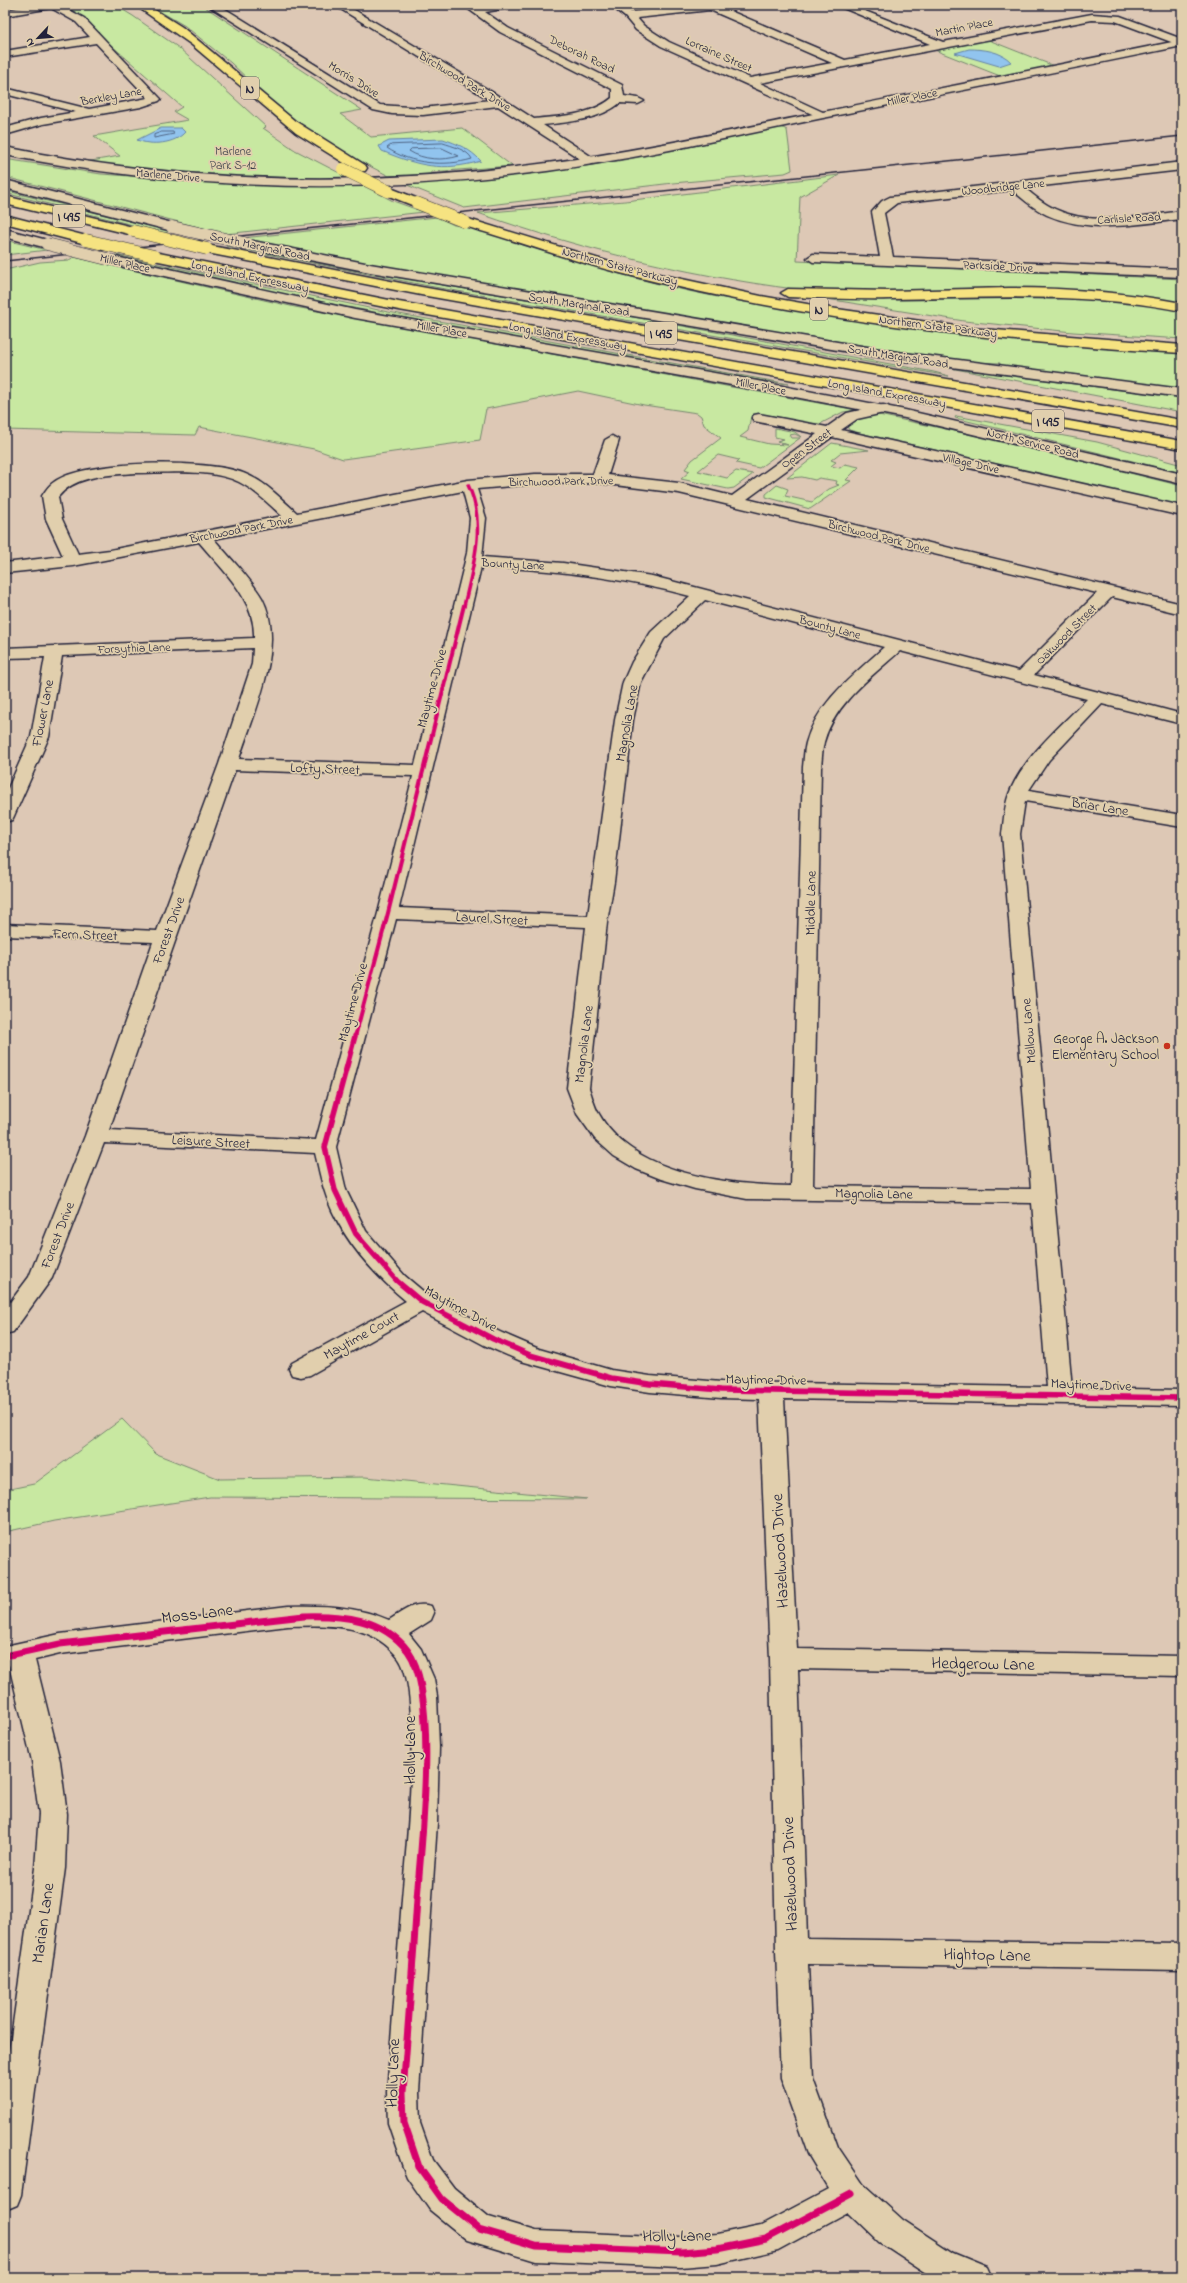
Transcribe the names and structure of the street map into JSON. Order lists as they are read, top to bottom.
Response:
{
  "streets": {
    "highway": [
      "N",
      "I 495",
      "Northern State Parkway",
      "Long Island Expressway"
    ],
    "street": [
      "Martin Place",
      "Deborah Road",
      "Lorraine Street",
      "Morris Drive",
      "Birchwood Park Drive",
      "Berkley Lane",
      "Miller Place",
      "Marlene Drive",
      "Woodbridge Lane",
      "Carlisle Road",
      "South Marginal Road",
      "Parkside Drive",
      "North Service Road",
      "Open Street",
      "Village Drive",
      "Bounty Lane",
      "Oakwood Street",
      "Forsythia Lane",
      "Maytime Drive",
      "Flower Lane",
      "Magnolia Lane",
      "Lofty Street",
      "Briar Lane",
      "Middle Lane",
      "Laurel Street",
      "Forest Drive",
      "Fern Street",
      "Mellow Lane",
      "Leisure Street",
      "Maytime Court",
      "Hazelwood Drive",
      "Moss Lane",
      "Hedgerow Lane",
      "Holly Lane",
      "Marian Lane",
      "Hightop Lane"
    ]
  },
  "crossings": [
    ["Martin Place", "Lorraine Street"],
    ["Martin Place", "Miller Place"],
    ["Lorraine Street", "Miller Place"],
    ["Morris Drive", "Birchwood Park Drive"],
    ["Birchwood Park Drive", "Miller Place"],
    ["Birchwood Park Drive", "Open Street"],
    ["Birchwood Park Drive", "Oakwood Street"],
    ["Birchwood Park Drive", "Maytime Drive"],
    ["Birchwood Park Drive", "Forest Drive"],
    ["Miller Place", "Marlene Drive"],
    ["Miller Place", "North Service Road"],
    ["Miller Place", "Open Street"],
    ["Woodbridge Lane", "Carlisle Road"],
    ["Woodbridge Lane", "Parkside Drive"],
    ["North Service Road", "Open Street"],
    ["Open Street", "Village Drive"],
    ["Bounty Lane", "Oakwood Street"],
    ["Bounty Lane", "Maytime Drive"],
    ["Bounty Lane", "Magnolia Lane"],
    ["Bounty Lane", "Middle Lane"],
    ["Bounty Lane", "Mellow Lane"],
    ["Forsythia Lane", "Flower Lane"],
    ["Forsythia Lane", "Forest Drive"],
    ["Maytime Drive", "Lofty Street"],
    ["Maytime Drive", "Laurel Street"],
    ["Maytime Drive", "Mellow Lane"],
    ["Maytime Drive", "Leisure Street"],
    ["Maytime Drive", "Maytime Court"],
    ["Maytime Drive", "Hazelwood Drive"],
    ["Magnolia Lane", "Middle Lane"],
    ["Magnolia Lane", "Laurel Street"],
    ["Magnolia Lane", "Mellow Lane"],
    ["Lofty Street", "Forest Drive"],
    ["Briar Lane", "Mellow Lane"],
    ["Forest Drive", "Fern Street"],
    ["Forest Drive", "Leisure Street"],
    ["Hazelwood Drive", "Hedgerow Lane"],
    ["Hazelwood Drive", "Holly Lane"],
    ["Hazelwood Drive", "Hightop Lane"],
    ["Moss Lane", "Holly Lane"],
    ["Moss Lane", "Marian Lane"]
  ],
  "parks": ["Marlene Park S-12"],
  "places": ["George A. Jackson Elementary School"],
  "north": "bottom left"
}
